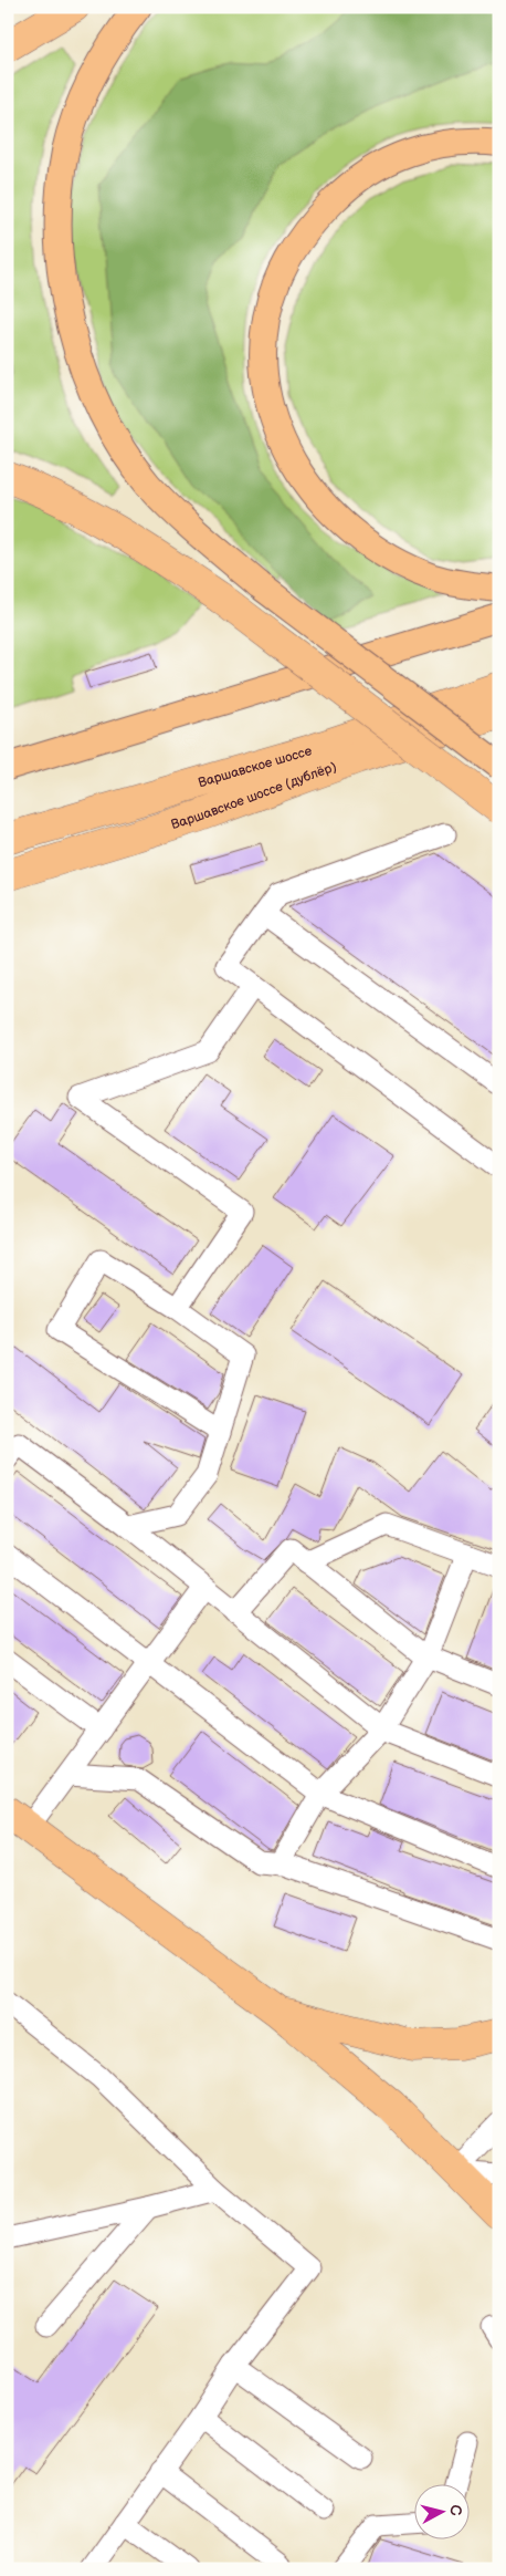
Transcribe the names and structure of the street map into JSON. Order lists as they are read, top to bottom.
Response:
{
  "streets": {
    "highway": ["Варшавское шоссе", "Варшавское шоссе (дублёр)"]
  },
  "north": "right"
}
